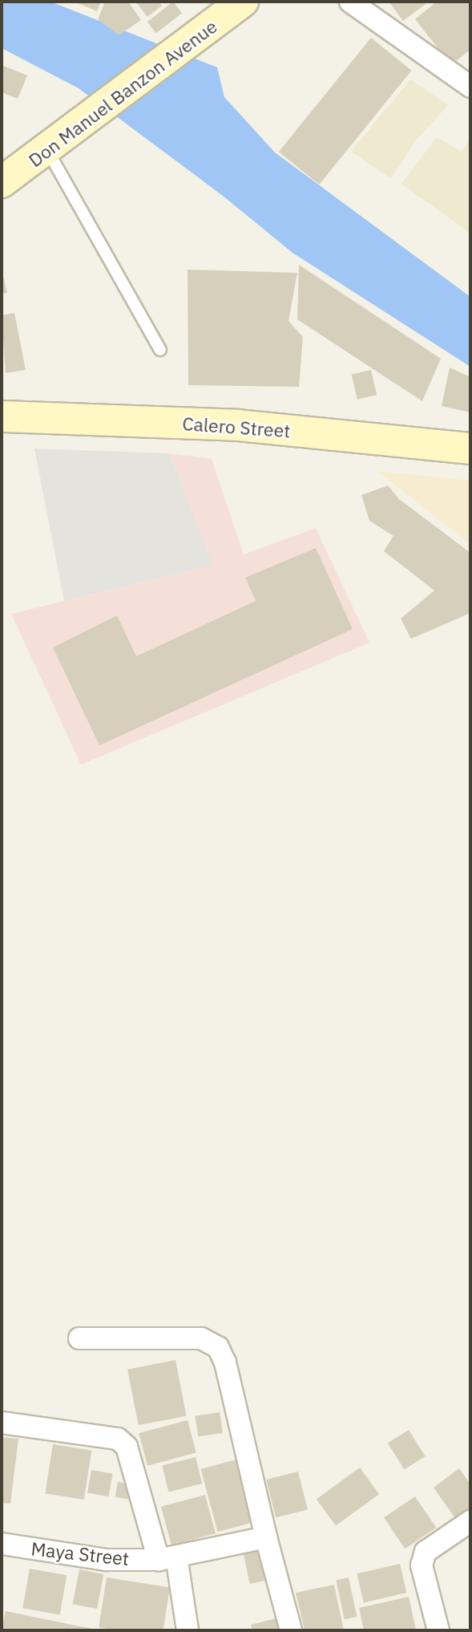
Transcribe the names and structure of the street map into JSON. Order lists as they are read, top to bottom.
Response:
{
  "streets": {
    "main road": ["Don Manuel Banzon Avenue", "Calero Street"],
    "street": ["Maya Street"]
  }
}
